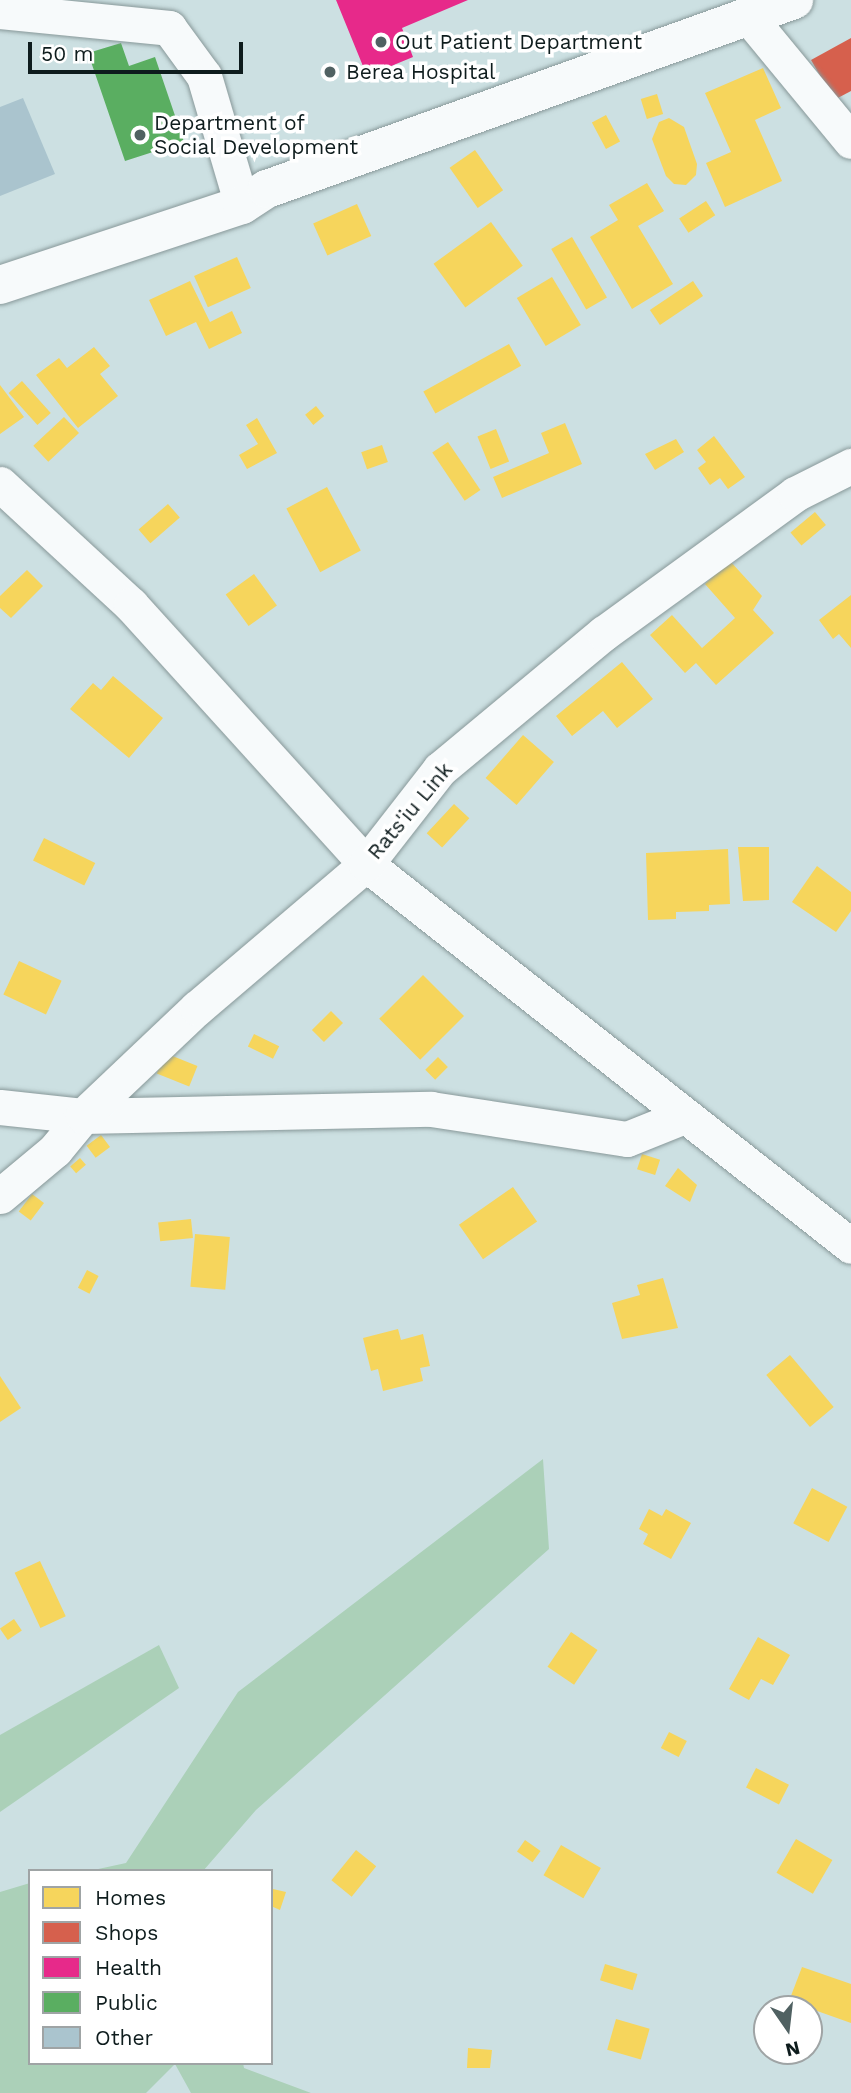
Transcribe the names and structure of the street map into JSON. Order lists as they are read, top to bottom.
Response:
{
  "streets": {
    "street": ["Rats'iu Link"]
  },
  "places": ["Out Patient Department", "Berea Hospital", "Department of Social Development"],
  "legend": [
    "Homes",
    "Shops",
    "Health",
    "Public",
    "Other"
  ],
  "scale_bar": "50 m",
  "north": "bottom"
}
